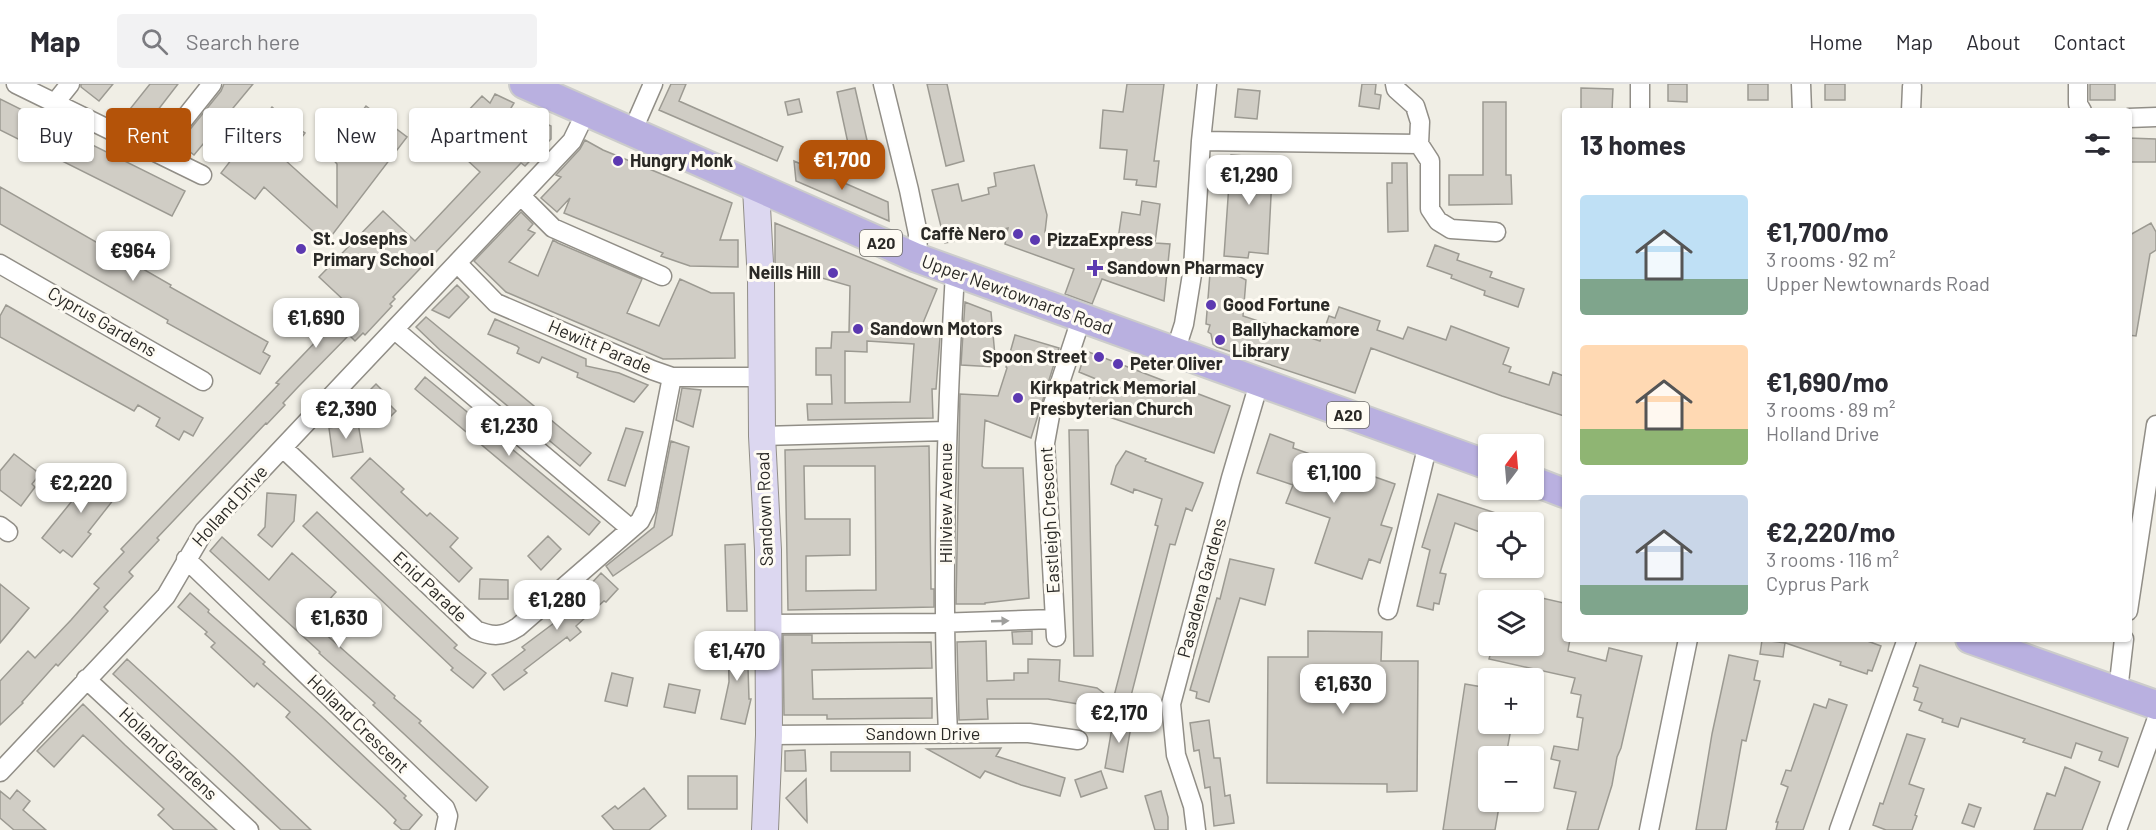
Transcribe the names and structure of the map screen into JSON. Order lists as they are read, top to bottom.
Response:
{
  "streets": {
    "main road": ["A20", "Upper Newtownards Road"],
    "street": [
      "Cyprus Gardens",
      "Hewitt Parade",
      "Hillview Avenue",
      "Holland Drive",
      "Sandown Road",
      "Eastleigh Crescent",
      "Enid Parade",
      "Pasadena Gardens",
      "Holland Crescent",
      "Sandown Drive",
      "Holland Gardens"
    ]
  },
  "crossings": [
    ["Upper Newtownards Road", "Hillview Avenue"],
    ["Upper Newtownards Road", "Holland Drive"],
    ["Upper Newtownards Road", "Sandown Road"],
    ["Upper Newtownards Road", "Eastleigh Crescent"],
    ["Upper Newtownards Road", "Pasadena Gardens"],
    ["Hewitt Parade", "Holland Drive"],
    ["Hewitt Parade", "Sandown Road"],
    ["Hewitt Parade", "Enid Parade"],
    ["Hillview Avenue", "Eastleigh Crescent"],
    ["Hillview Avenue", "Sandown Drive"],
    ["Holland Drive", "Enid Parade"],
    ["Holland Drive", "Holland Crescent"],
    ["Holland Drive", "Holland Gardens"],
    ["Sandown Road", "Eastleigh Crescent"],
    ["Sandown Road", "Sandown Drive"]
  ],
  "places": {
    "other": [
      "Hungry Monk",
      "Caffè Nero",
      "PizzaExpress",
      "St. Josephs Primary School",
      "Neills Hill",
      "Good Fortune",
      "Sandown Motors",
      "Ballyhackamore Library",
      "Spoon Street",
      "Peter Oliver",
      "Kirkpatrick Memorial Presbyterian Church"
    ],
    "health": ["Sandown Pharmacy"]
  },
  "north": "top",
  "page": {
    "header": "Map",
    "search": "Search here",
    "nav": [
      "Home",
      "Map",
      "About",
      "Contact"
    ],
    "chip": [
      "Buy",
      "Rent",
      "Filters",
      "New",
      "Apartment"
    ],
    "heading": "13 homes",
    "price": [
      "€1,700",
      "€1,290",
      "€964",
      "€1,690",
      "€2,390",
      "€1,230",
      "€1,100",
      "€2,220",
      "€1,280",
      "€1,630",
      "€1,470",
      "€1,630",
      "€2,170"
    ],
    "list": [
      {
        "name": "€1,700/mo",
        "note": "3 rooms · 92 m² · Upper Newtownards Road"
      },
      {
        "name": "€1,690/mo",
        "note": "3 rooms · 89 m² · Holland Drive"
      },
      {
        "name": "€2,220/mo",
        "note": "3 rooms · 116 m² · Cyprus Park"
      }
    ],
    "map_buttons": ["+", "−"]
  }
}
